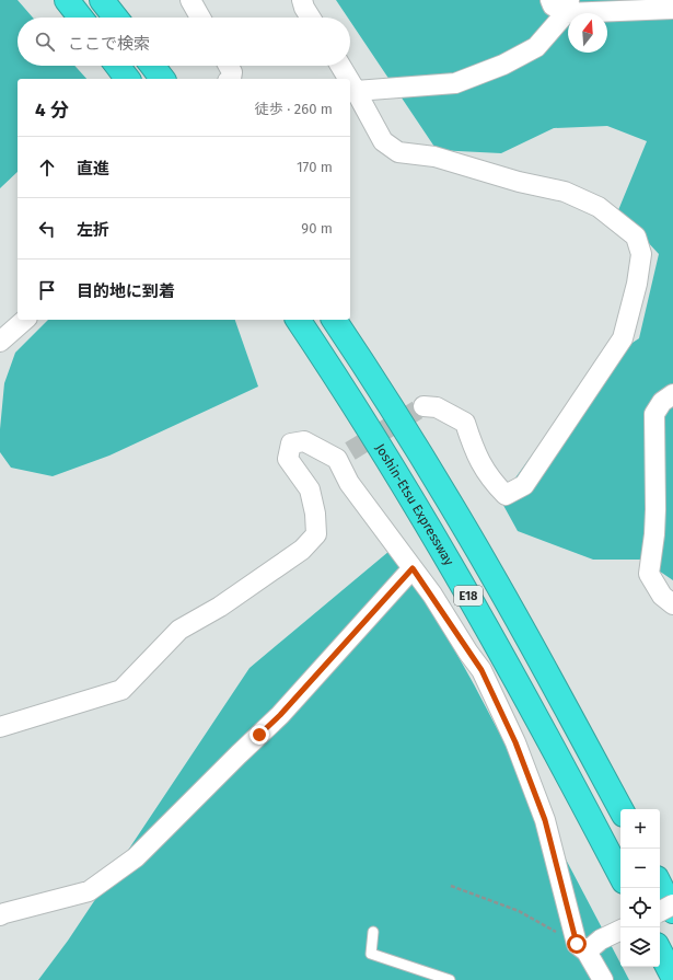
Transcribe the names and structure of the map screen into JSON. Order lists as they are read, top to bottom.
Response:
{
  "streets": {
    "highway": ["Joshin-Etsu Expressway", "E18"]
  },
  "north": "top",
  "page": {
    "search": "ここで検索",
    "heading": ["4 分", "徒歩 · 260 m"],
    "list": [
      ["直進", "170 m"],
      ["左折", "90 m"],
      "目的地に到着"
    ],
    "map_buttons": ["+", "−"]
  }
}
